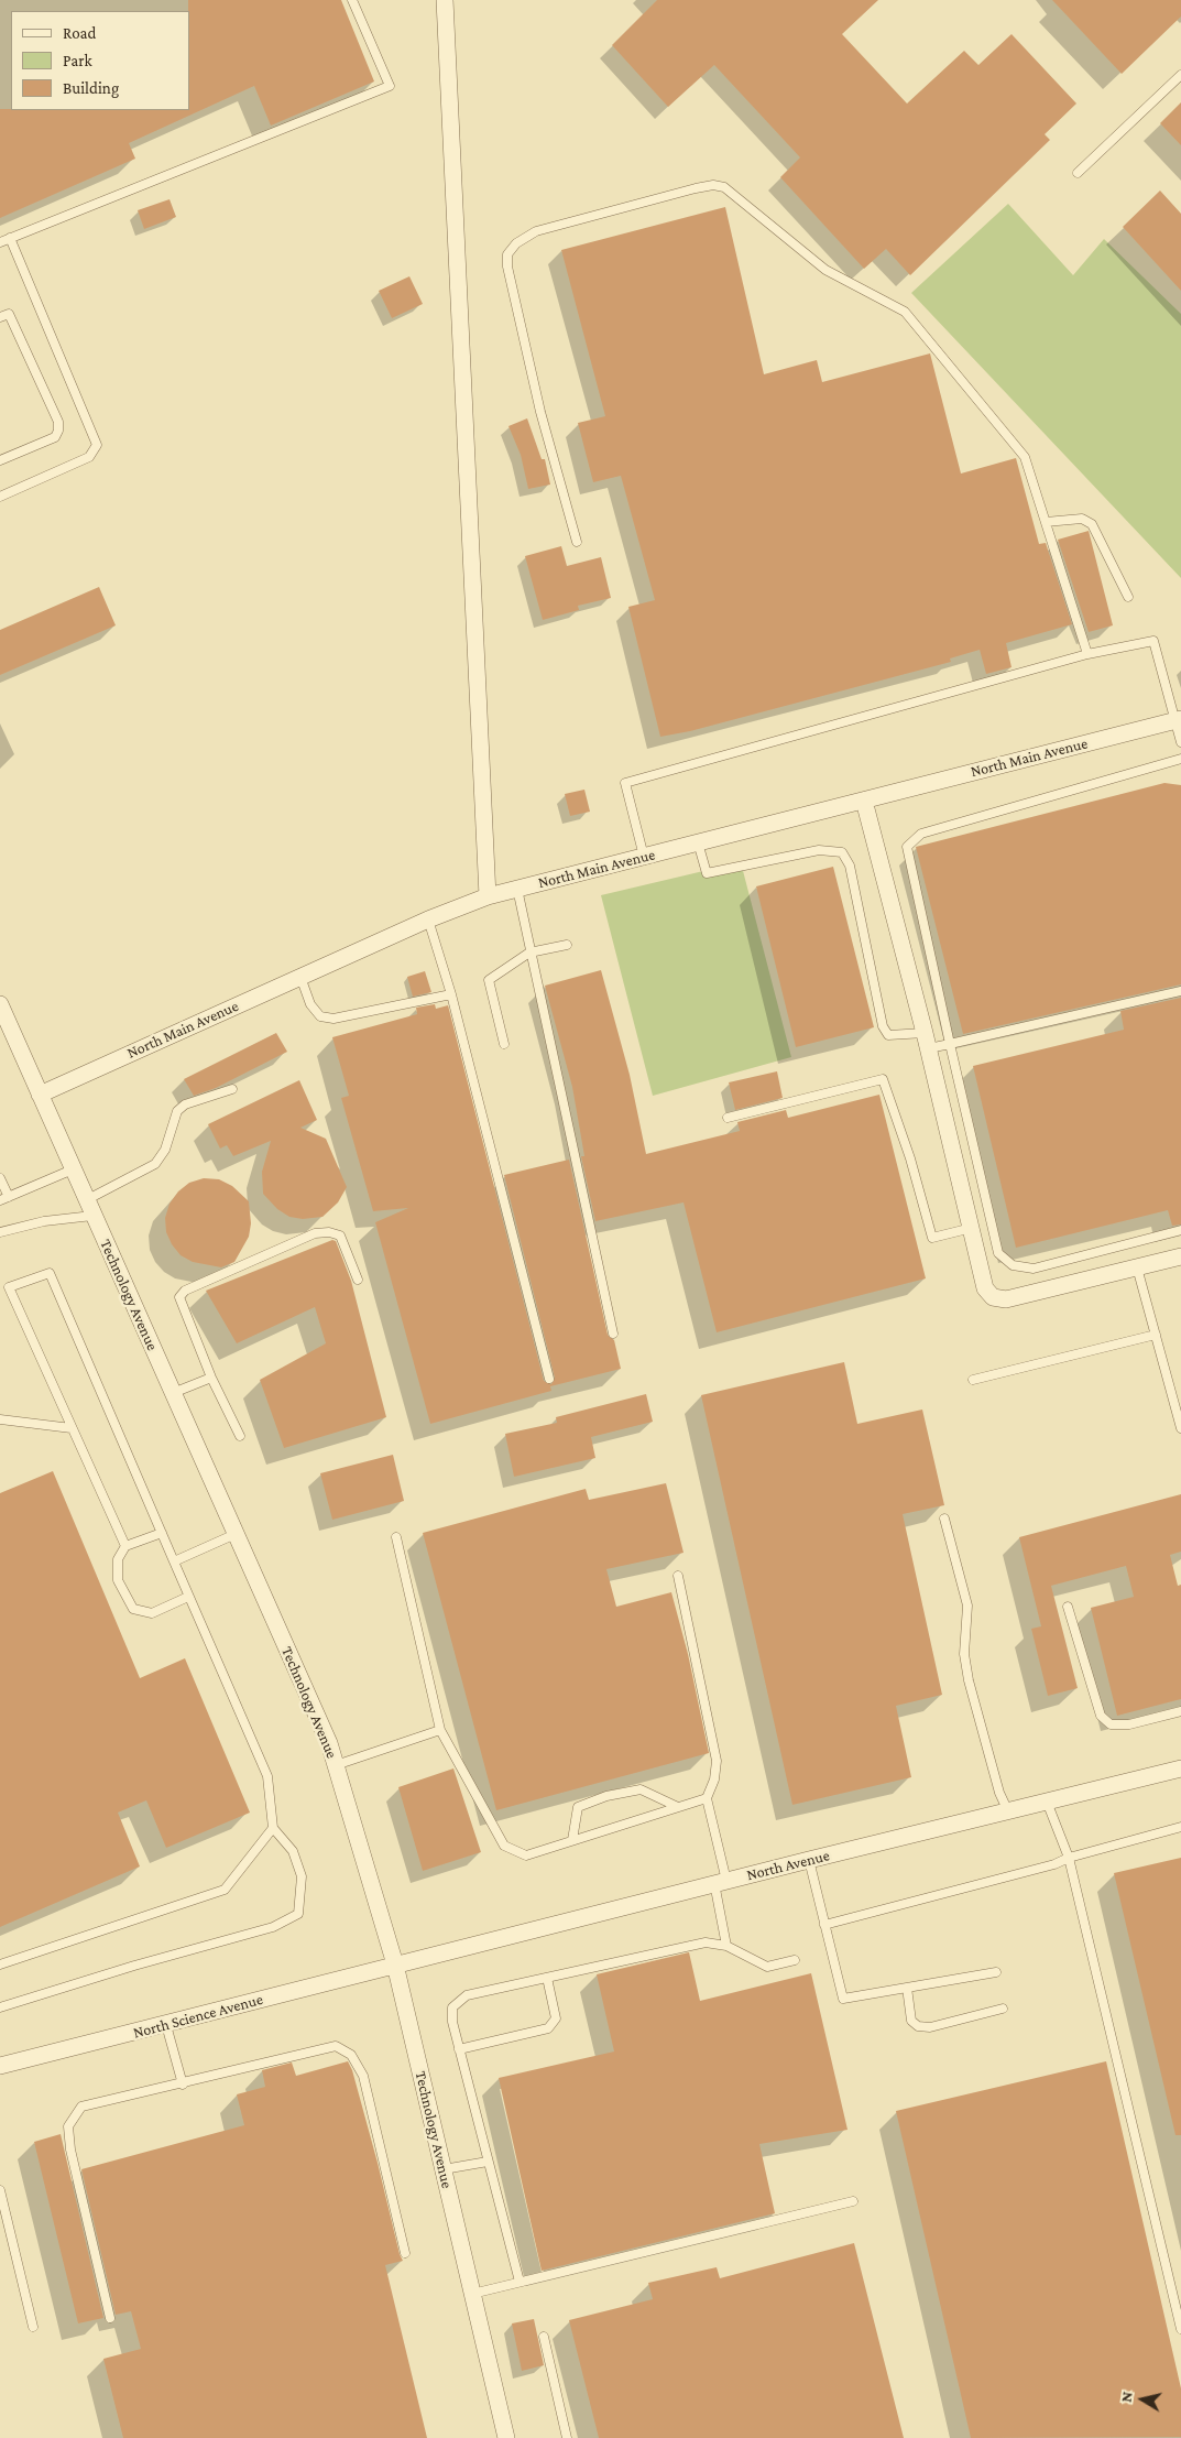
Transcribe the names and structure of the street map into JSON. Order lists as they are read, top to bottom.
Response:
{
  "streets": {
    "street": [
      "North Main Avenue",
      "Technology Avenue",
      "North Avenue",
      "North Science Avenue"
    ]
  },
  "crossings": [
    ["North Main Avenue", "Technology Avenue"],
    ["Technology Avenue", "North Avenue"],
    ["Technology Avenue", "North Science Avenue"],
    ["North Avenue", "North Science Avenue"]
  ],
  "legend": ["Road", "Park", "Building"],
  "north": "left"
}
